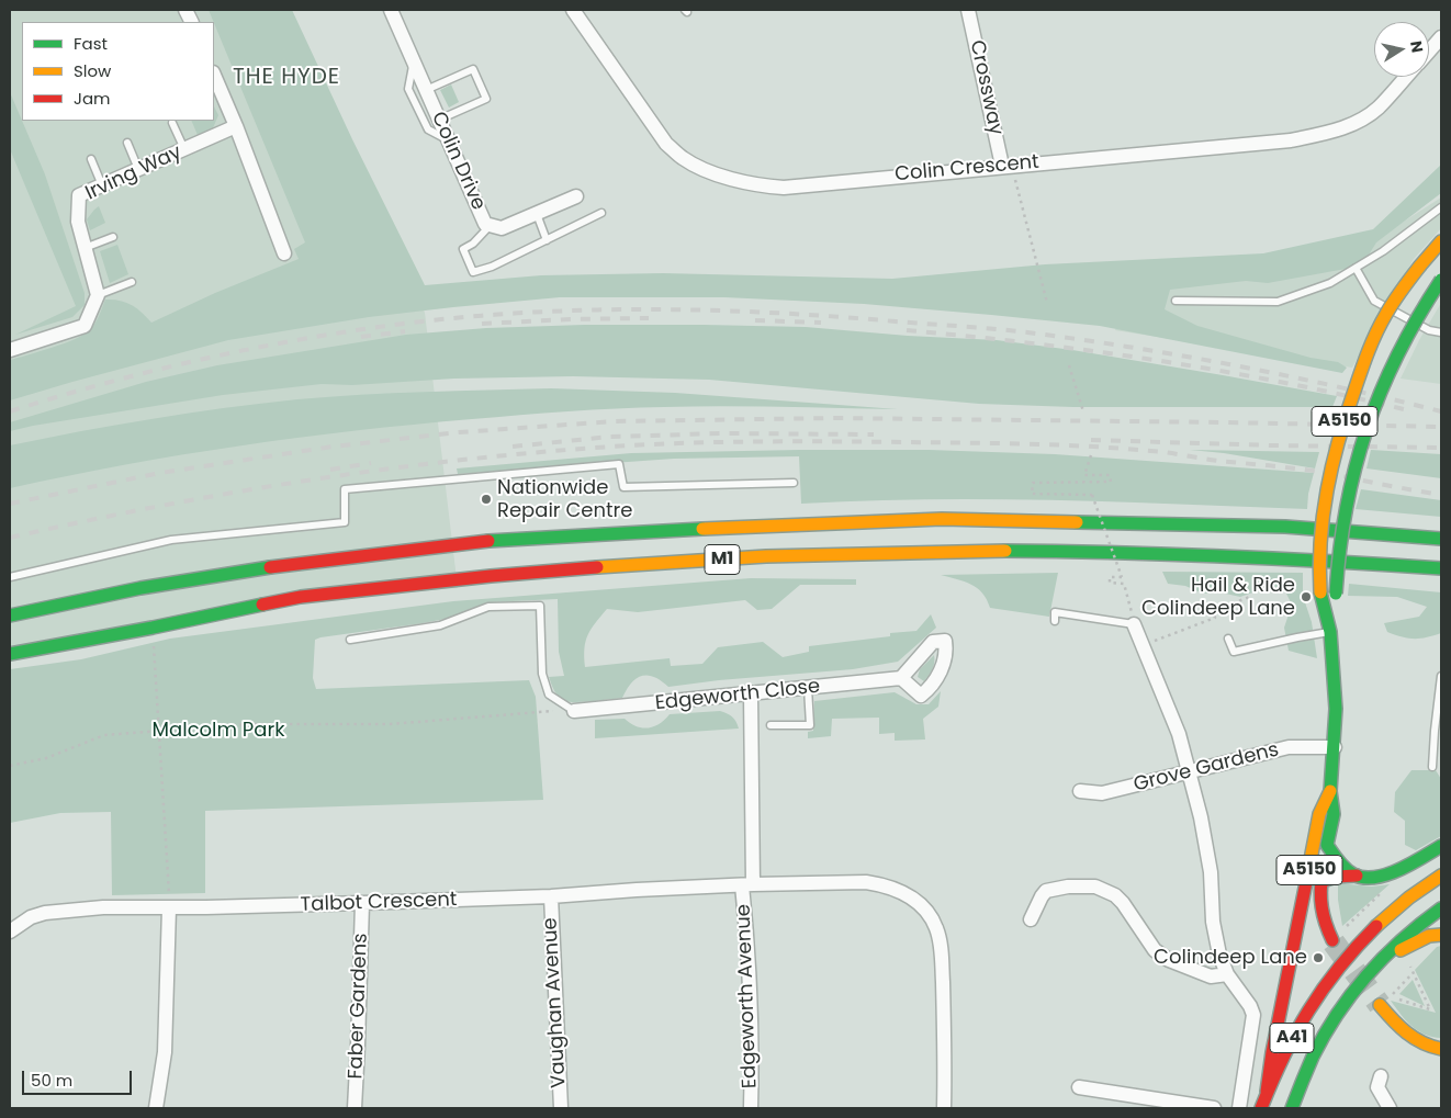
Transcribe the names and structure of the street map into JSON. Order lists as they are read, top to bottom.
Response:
{
  "streets": {
    "main road": ["A5150", "M1", "A41"],
    "street": [
      "Crossway",
      "Colin Drive",
      "Colin Crescent",
      "Irving Way",
      "Edgeworth Close",
      "Grove Gardens",
      "Talbot Crescent",
      "Edgeworth Avenue",
      "Vaughan Avenue",
      "Faber Gardens"
    ]
  },
  "crossings": [
    ["Crossway", "Colin Crescent"],
    ["A5150", "Grove Gardens"],
    ["A5150", "A41"],
    ["Edgeworth Close", "Edgeworth Avenue"],
    ["Talbot Crescent", "Edgeworth Avenue"],
    ["Talbot Crescent", "Vaughan Avenue"],
    ["Talbot Crescent", "Faber Gardens"]
  ],
  "districts": ["THE HYDE"],
  "parks": ["Malcolm Park"],
  "places": ["Nationwide Repair Centre", "Hail & Ride Colindeep Lane", "Colindeep Lane"],
  "legend": ["Fast", "Slow", "Jam"],
  "scale_bar": "50 m",
  "north": "right"
}
